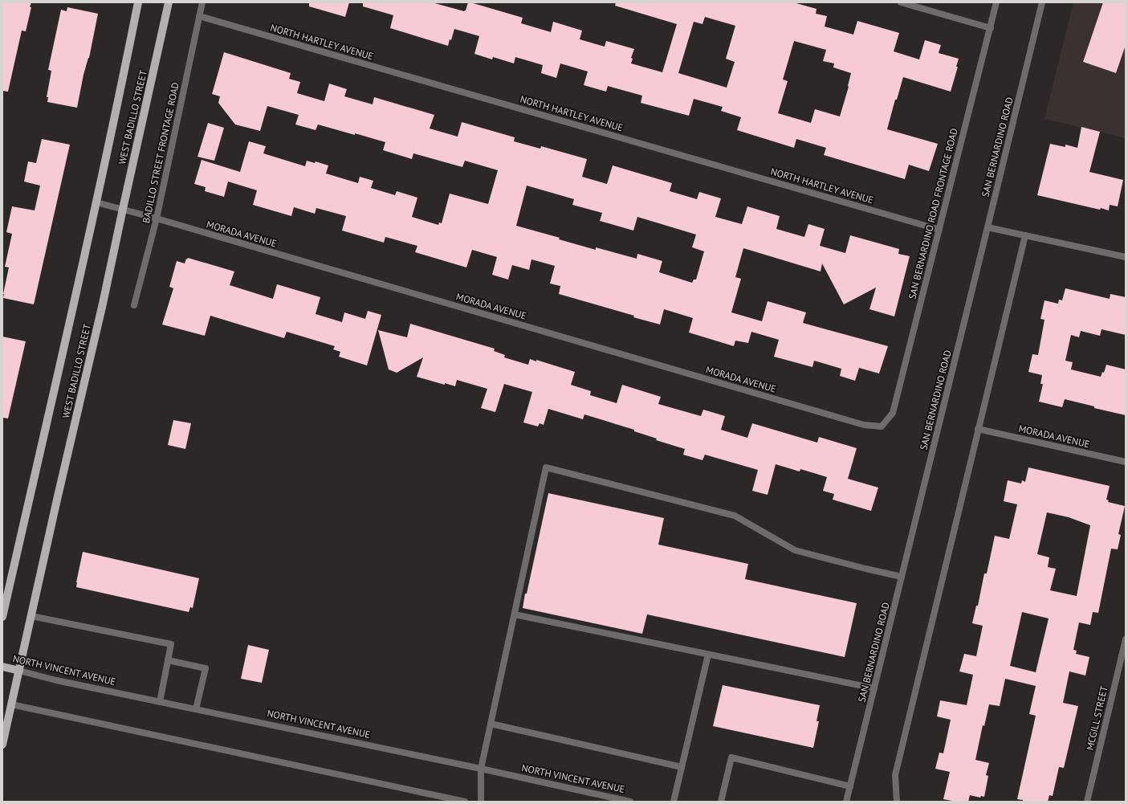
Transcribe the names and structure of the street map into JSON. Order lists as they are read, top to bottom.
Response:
{
  "streets": {
    "main road": ["WEST BADILLO STREET", "NORTH VINCENT AVENUE"],
    "street": [
      "NORTH HARTLEY AVENUE",
      "SAN BERNARDINO ROAD",
      "BADILLO STREET FRONTAGE ROAD",
      "SAN BERNARDINO ROAD FRONTAGE ROAD",
      "MORADA AVENUE",
      "MCGILL STREET"
    ]
  },
  "crossings": [
    ["NORTH HARTLEY AVENUE", "BADILLO STREET FRONTAGE ROAD"],
    ["NORTH HARTLEY AVENUE", "SAN BERNARDINO ROAD FRONTAGE ROAD"],
    ["WEST BADILLO STREET", "MORADA AVENUE"],
    ["WEST BADILLO STREET", "NORTH VINCENT AVENUE"],
    ["BADILLO STREET FRONTAGE ROAD", "MORADA AVENUE"],
    ["SAN BERNARDINO ROAD FRONTAGE ROAD", "MORADA AVENUE"]
  ]
}
